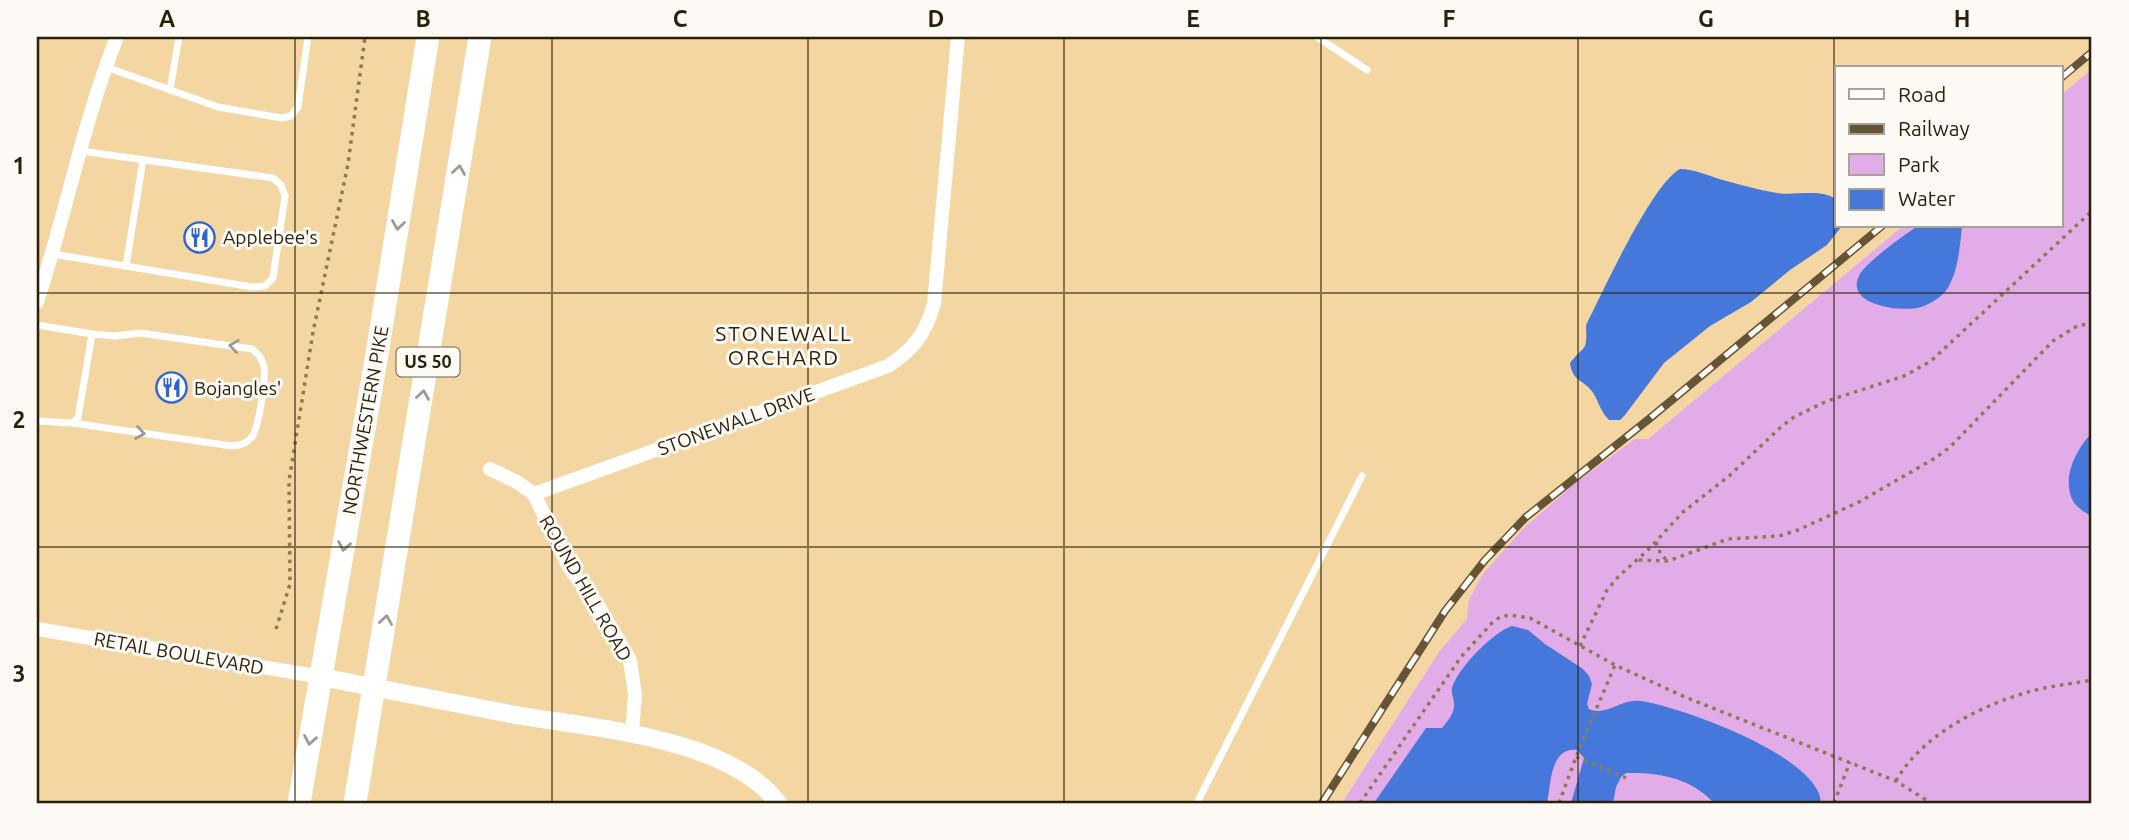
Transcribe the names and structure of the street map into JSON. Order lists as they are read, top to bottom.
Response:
{
  "streets": {
    "main road": ["US 50", "NORTHWESTERN PIKE"],
    "street": ["STONEWALL DRIVE", "ROUND HILL ROAD", "RETAIL BOULEVARD"]
  },
  "crossings": [
    ["NORTHWESTERN PIKE", "RETAIL BOULEVARD"],
    ["STONEWALL DRIVE", "ROUND HILL ROAD"]
  ],
  "districts": ["STONEWALL ORCHARD"],
  "places": {
    "restaurant": ["Applebee's", "Bojangles'"]
  },
  "legend": [
    "Road",
    "Railway",
    "Park",
    "Water"
  ],
  "grid": {
    "columns": [
      "A",
      "B",
      "C",
      "D",
      "E",
      "F",
      "G",
      "H"
    ],
    "rows": ["1", "2", "3"]
  }
}
